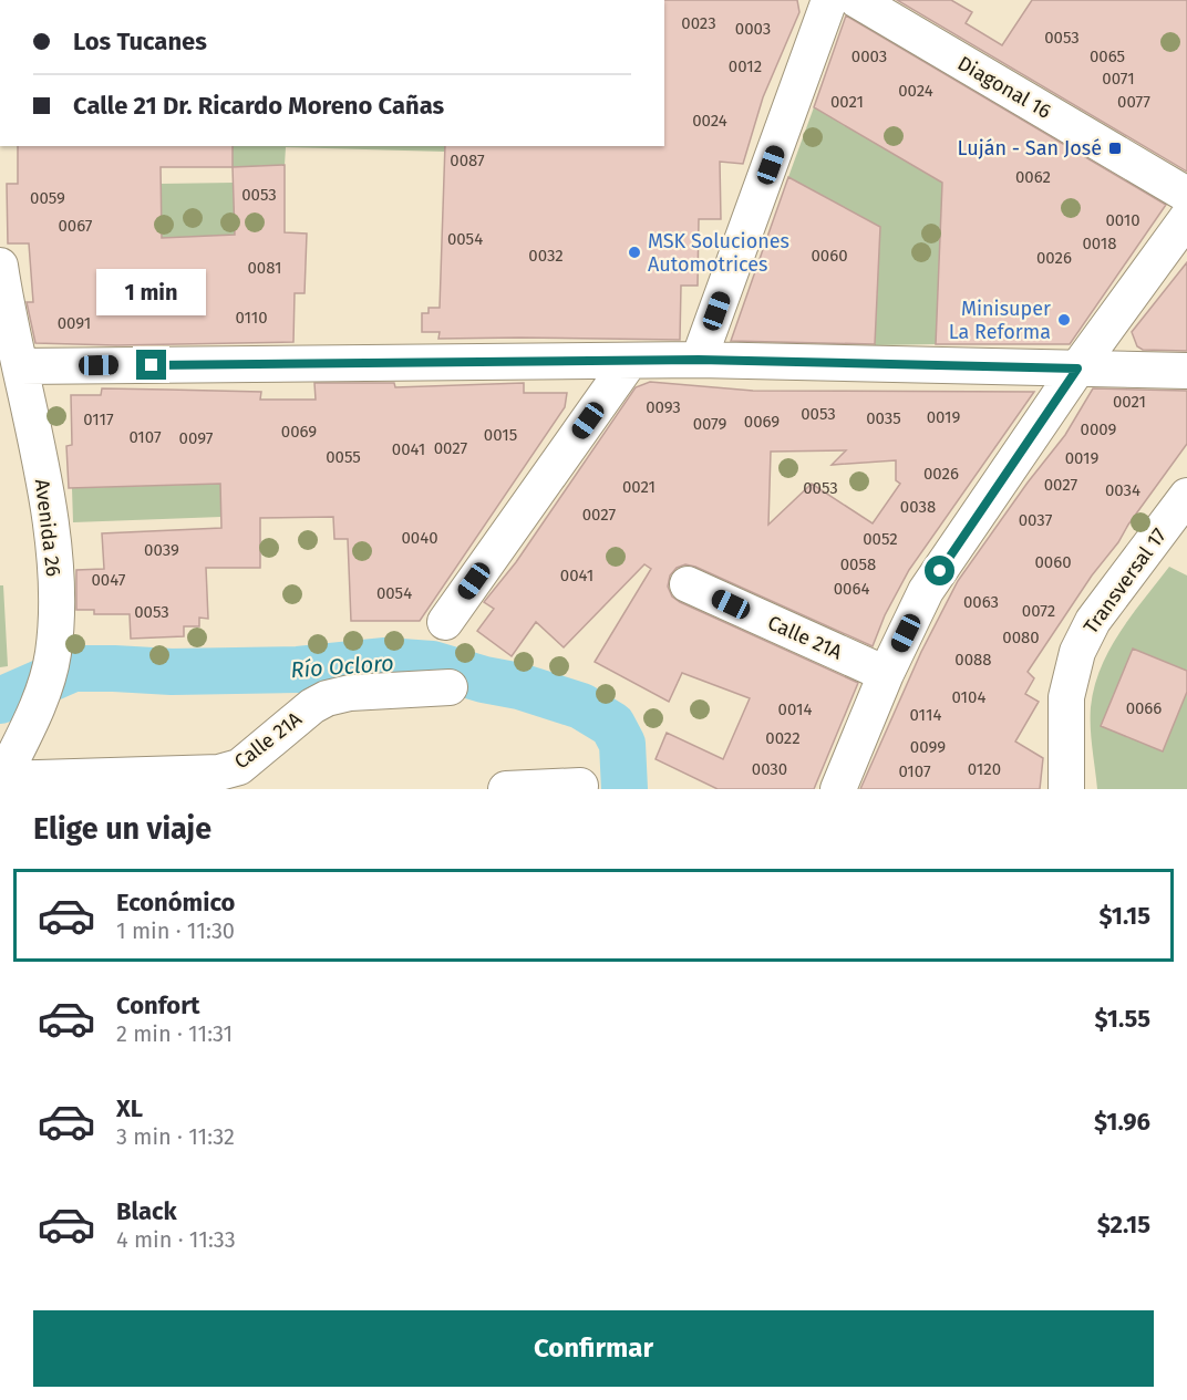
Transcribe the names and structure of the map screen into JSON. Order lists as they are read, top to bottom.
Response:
{
  "streets": {
    "street": [
      "Diagonal 16",
      "Avenida 26",
      "Transversal 17",
      "Calle 21A"
    ]
  },
  "crossings": [
    ["Avenida 26", "Calle 21A"]
  ],
  "water": ["Río Ocloro"],
  "places": {
    "transit": ["Luján - San José"],
    "other": ["MSK Soluciones Automotrices", "Minisuper La Reforma"]
  },
  "house_numbers": [
    "0023",
    "0003",
    "0053",
    "0003",
    "0065",
    "0012",
    "0071",
    "0024",
    "0021",
    "0077",
    "0024",
    "0087",
    "0062",
    "0053",
    "0059",
    "0010",
    "0067",
    "0054",
    "0018",
    "0032",
    "0060",
    "0026",
    "0081",
    "0110",
    "0091",
    "0021",
    "0093",
    "0053",
    "0019",
    "0035",
    "0117",
    "0069",
    "0079",
    "0009",
    "0069",
    "0015",
    "0107",
    "0097",
    "0027",
    "0041",
    "0055",
    "0019",
    "0026",
    "0027",
    "0021",
    "0053",
    "0034",
    "0038",
    "0027",
    "0037",
    "0040",
    "0052",
    "0039",
    "0060",
    "0058",
    "0041",
    "0047",
    "0064",
    "0054",
    "0063",
    "0072",
    "0053",
    "0080",
    "0088",
    "0104",
    "0066",
    "0014",
    "0114",
    "0022",
    "0099",
    "0030",
    "0120",
    "0107"
  ],
  "page": {
    "banner": ["Los Tucanes", "Calle 21 Dr. Ricardo Moreno Cañas"],
    "bubble": "1 min",
    "heading": "Elige un viaje",
    "list": [
      {
        "name": "Económico",
        "note": "1 min · 11:30",
        "value": "$1.15"
      },
      {
        "name": "Confort",
        "note": "2 min · 11:31",
        "value": "$1.55"
      },
      {
        "name": "XL",
        "note": "3 min · 11:32",
        "value": "$1.96"
      },
      {
        "name": "Black",
        "note": "4 min · 11:33",
        "value": "$2.15"
      }
    ],
    "buttons": "Confirmar"
  }
}
